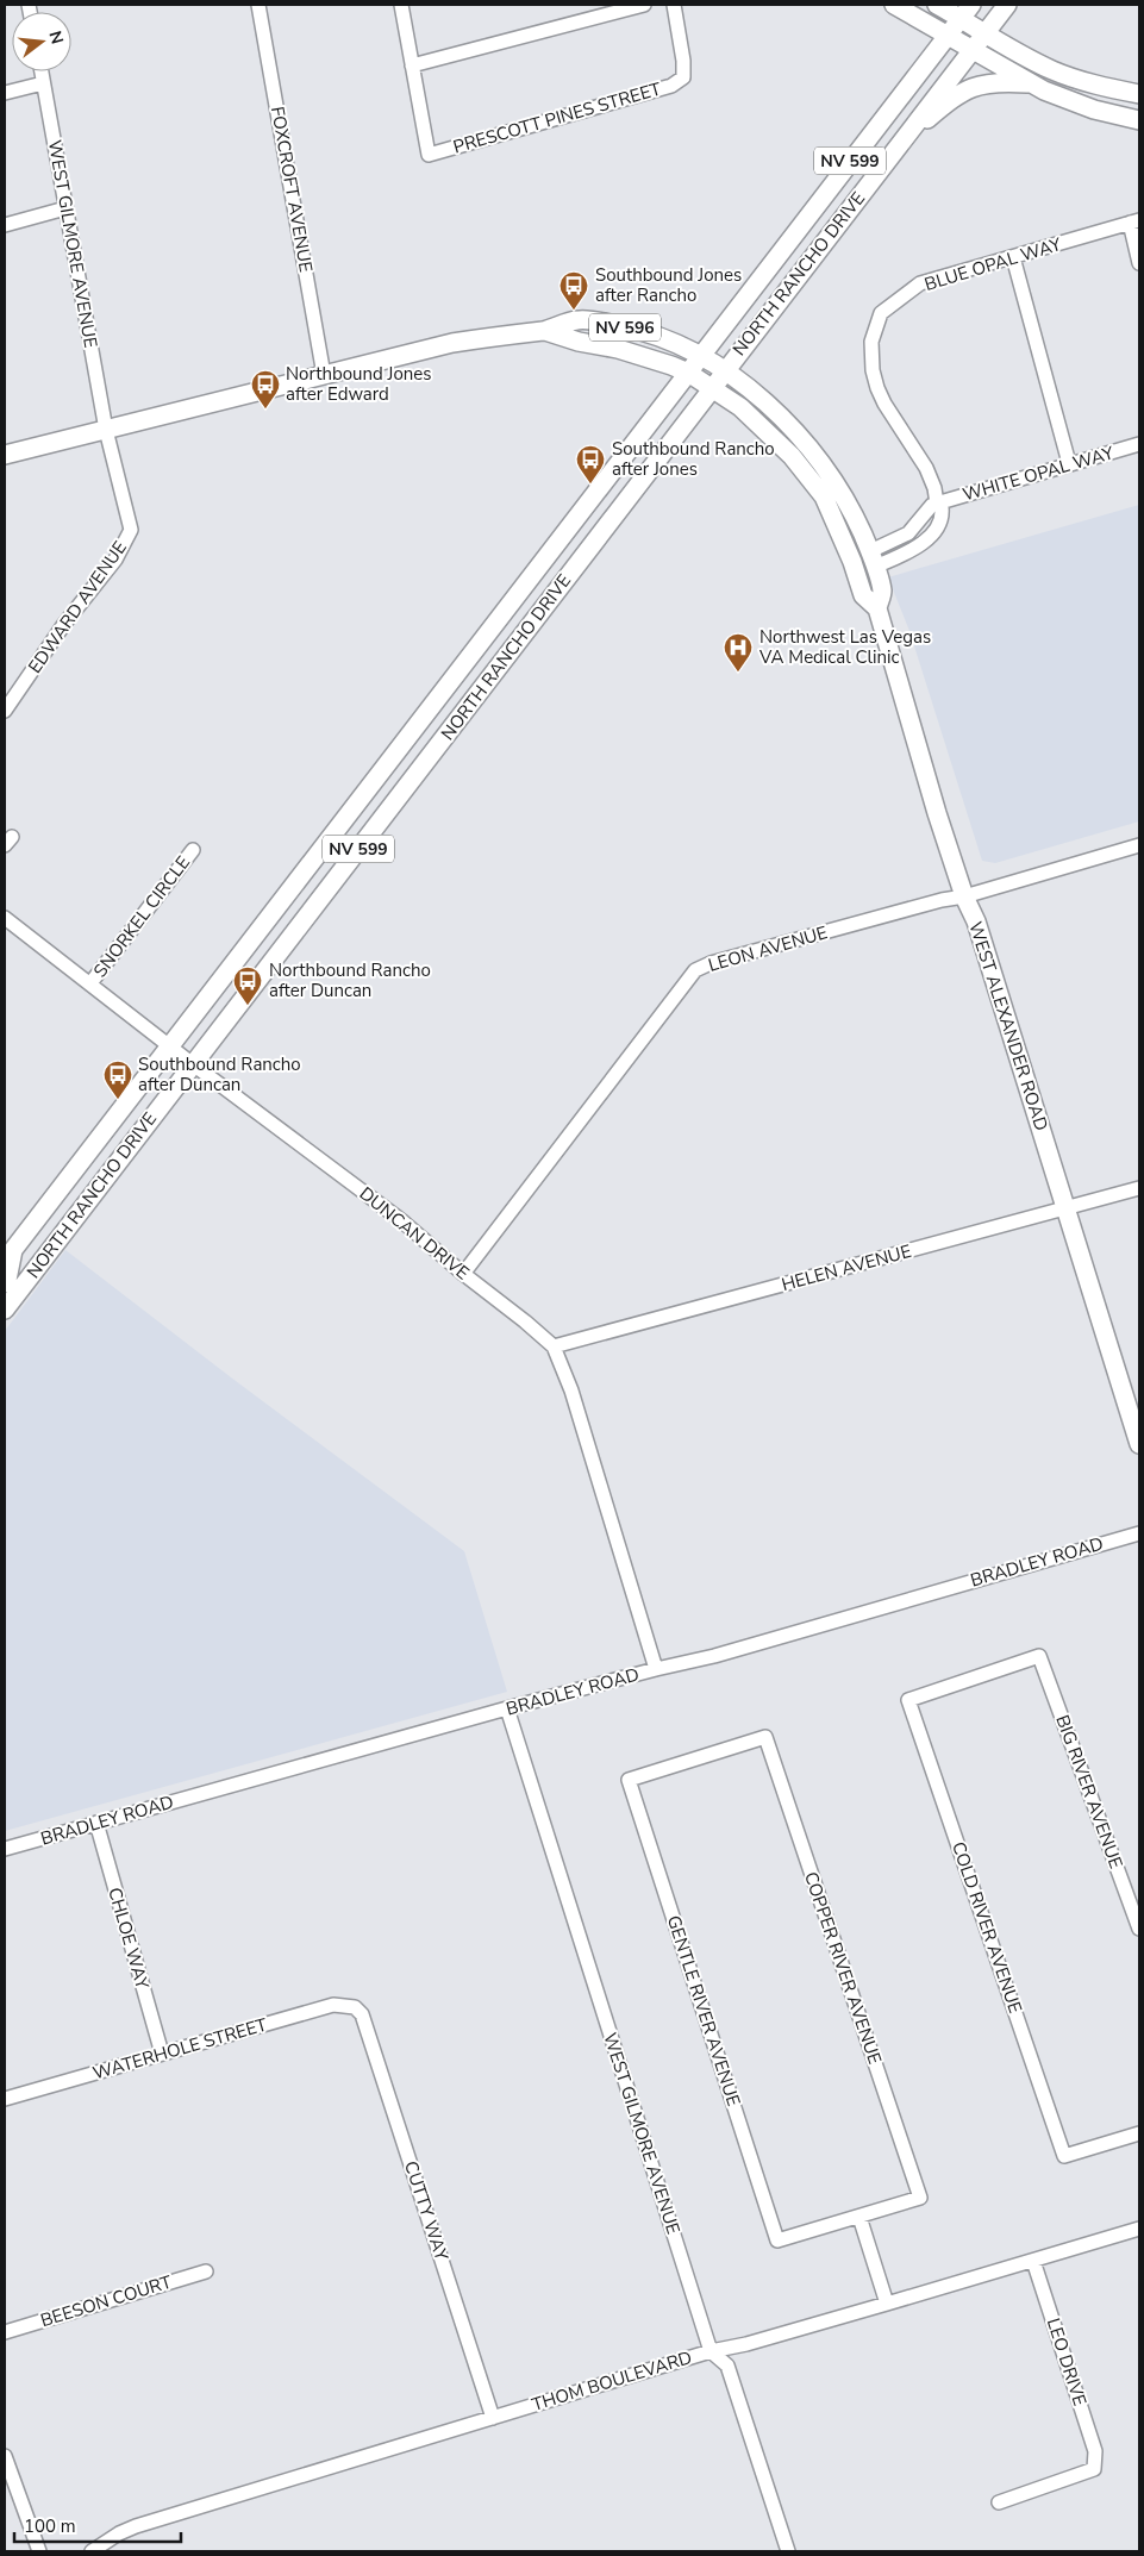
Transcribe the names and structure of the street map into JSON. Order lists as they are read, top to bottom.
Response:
{
  "streets": {
    "main road": [
      "NV 599",
      "NORTH RANCHO DRIVE",
      "NV 596",
      "WEST ALEXANDER ROAD"
    ],
    "street": [
      "PRESCOTT PINES STREET",
      "FOXCROFT AVENUE",
      "WEST GILMORE AVENUE",
      "BLUE OPAL WAY",
      "WHITE OPAL WAY",
      "EDWARD AVENUE",
      "SNORKEL CIRCLE",
      "LEON AVENUE",
      "DUNCAN DRIVE",
      "HELEN AVENUE",
      "BRADLEY ROAD",
      "BIG RIVER AVENUE",
      "COLD RIVER AVENUE",
      "CHLOE WAY",
      "COPPER RIVER AVENUE",
      "GENTLE RIVER AVENUE",
      "WATERHOLE STREET",
      "CUTTY WAY",
      "BEESON COURT",
      "LEO DRIVE",
      "THOM BOULEVARD"
    ]
  },
  "crossings": [
    ["FOXCROFT AVENUE", "NV 596"],
    ["WEST GILMORE AVENUE", "NV 596"],
    ["WEST GILMORE AVENUE", "EDWARD AVENUE"],
    ["WEST GILMORE AVENUE", "BRADLEY ROAD"],
    ["WEST GILMORE AVENUE", "THOM BOULEVARD"],
    ["BLUE OPAL WAY", "WHITE OPAL WAY"],
    ["BLUE OPAL WAY", "WEST ALEXANDER ROAD"],
    ["NORTH RANCHO DRIVE", "NV 596"],
    ["NORTH RANCHO DRIVE", "WEST ALEXANDER ROAD"],
    ["NORTH RANCHO DRIVE", "DUNCAN DRIVE"],
    ["NV 596", "EDWARD AVENUE"],
    ["NV 596", "WEST ALEXANDER ROAD"],
    ["SNORKEL CIRCLE", "DUNCAN DRIVE"],
    ["LEON AVENUE", "WEST ALEXANDER ROAD"],
    ["LEON AVENUE", "DUNCAN DRIVE"],
    ["WEST ALEXANDER ROAD", "HELEN AVENUE"],
    ["DUNCAN DRIVE", "HELEN AVENUE"],
    ["DUNCAN DRIVE", "BRADLEY ROAD"],
    ["BRADLEY ROAD", "CHLOE WAY"],
    ["BIG RIVER AVENUE", "COLD RIVER AVENUE"],
    ["CHLOE WAY", "WATERHOLE STREET"],
    ["COPPER RIVER AVENUE", "GENTLE RIVER AVENUE"],
    ["WATERHOLE STREET", "CUTTY WAY"],
    ["CUTTY WAY", "THOM BOULEVARD"],
    ["LEO DRIVE", "THOM BOULEVARD"]
  ],
  "places": {
    "bus stop": [
      "Southbound Jones after Rancho",
      "Northbound Jones after Edward",
      "Southbound Rancho after Jones",
      "Northbound Rancho after Duncan",
      "Southbound Rancho after Duncan"
    ],
    "hospital": ["Northwest Las Vegas VA Medical Clinic"]
  },
  "scale_bar": "100 m",
  "north": "right"
}
